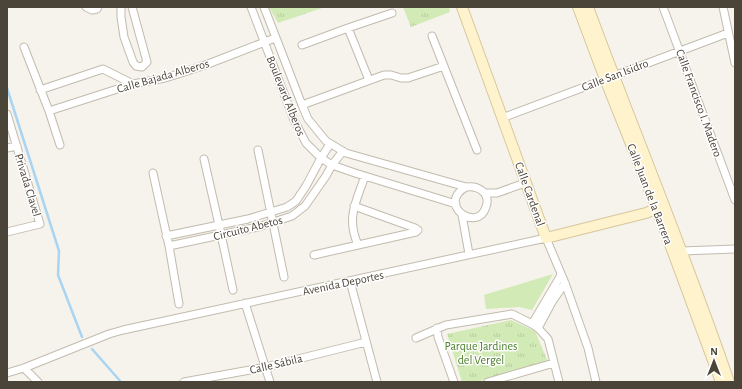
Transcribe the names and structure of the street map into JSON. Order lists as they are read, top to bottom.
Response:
{
  "streets": {
    "main road": ["Calle Cardenal", "Calle Juan de la Barrera", "Avenida Deportes"],
    "street": [
      "Calle San Isidro",
      "Calle Bajada Alberos",
      "Boulevard Alberos",
      "Calle Francisco I. Madero",
      "Privada Clavel",
      "Circuito Abetos",
      "Calle Sábila"
    ]
  },
  "crossings": [
    ["Calle San Isidro", "Calle Francisco I. Madero"],
    ["Calle San Isidro", "Calle Cardenal"],
    ["Calle San Isidro", "Calle Juan de la Barrera"],
    ["Calle Bajada Alberos", "Boulevard Alberos"],
    ["Boulevard Alberos", "Circuito Abetos"],
    ["Calle Cardenal", "Avenida Deportes"],
    ["Calle Juan de la Barrera", "Avenida Deportes"]
  ],
  "parks": ["Parque Jardines del Vergel"],
  "north": "top"
}
